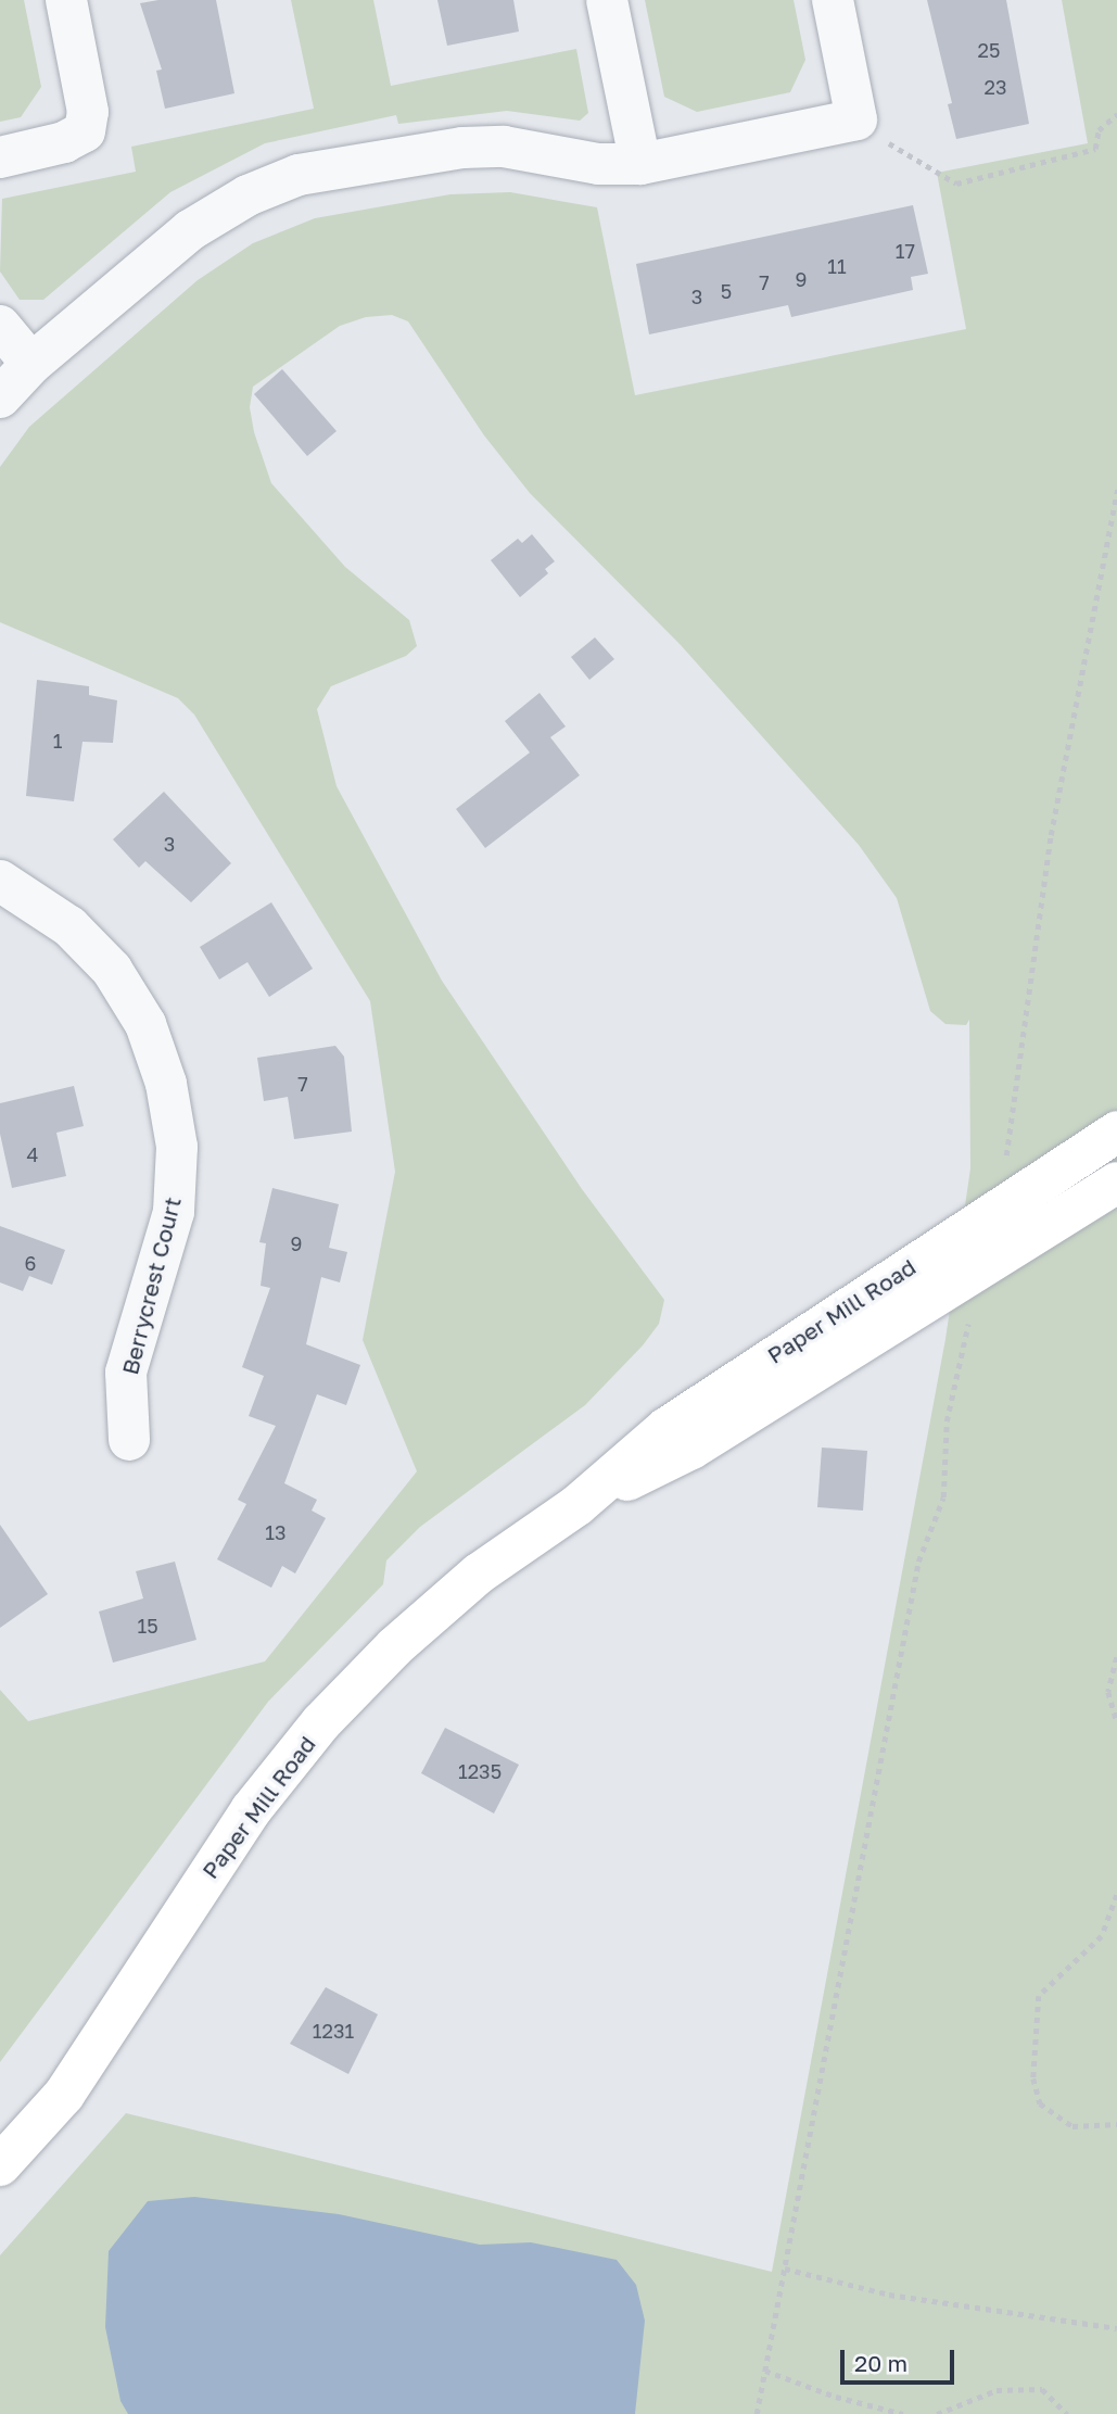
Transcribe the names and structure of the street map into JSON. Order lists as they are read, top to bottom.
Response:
{
  "streets": {
    "main road": ["Paper Mill Road"],
    "street": ["Berrycrest Court"]
  },
  "house_numbers": [
    "25",
    "23",
    "17",
    "11",
    "9",
    "7",
    "5",
    "3",
    "1",
    "3",
    "7",
    "4",
    "9",
    "6",
    "13",
    "15",
    "1235",
    "1231"
  ],
  "scale_bar": "20 m"
}
